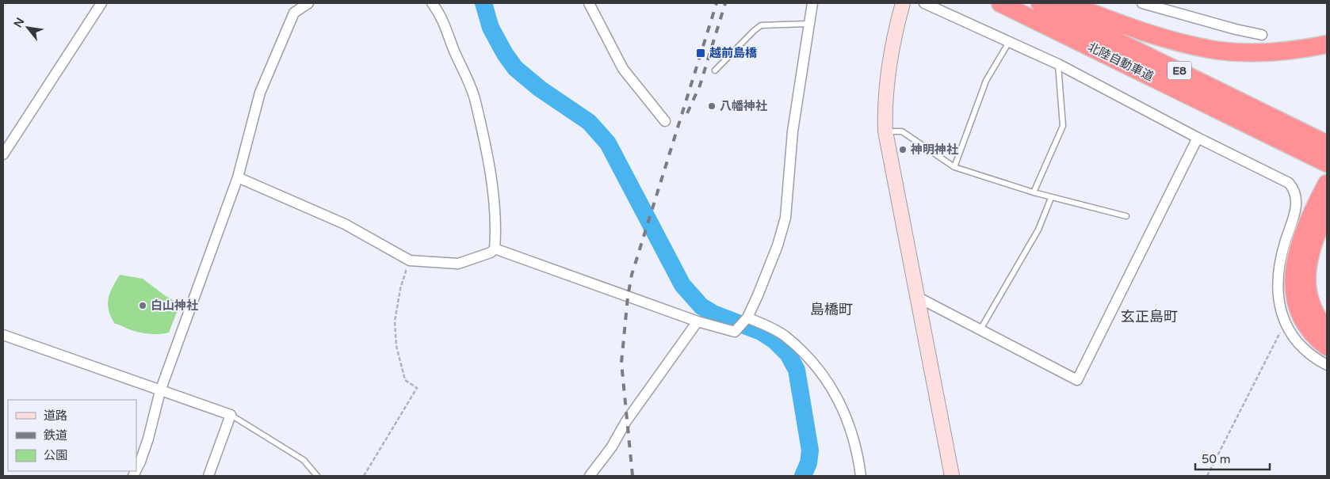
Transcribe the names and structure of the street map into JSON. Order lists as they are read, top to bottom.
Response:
{
  "streets": {
    "highway": ["北陸自動車道", "E8"]
  },
  "districts": ["島橋町", "玄正島町"],
  "places": {
    "transit": ["越前島橋"],
    "other": ["八幡神社", "神明神社", "白山神社"]
  },
  "legend": ["道路", "鉄道", "公園"],
  "scale_bar": "50 m",
  "north": "top left"
}
